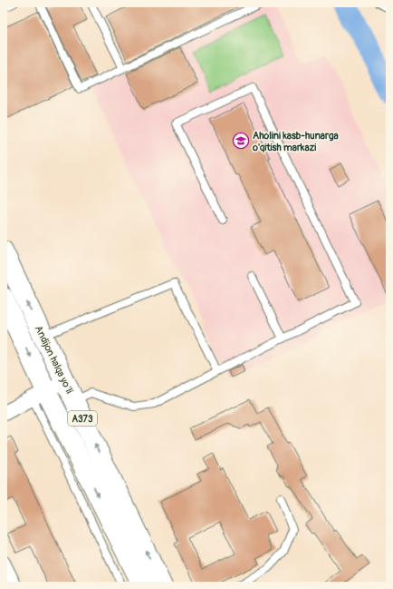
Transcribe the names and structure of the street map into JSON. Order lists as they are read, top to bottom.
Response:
{
  "streets": {
    "highway": ["Andijon halqa yo‘li", "A373"]
  },
  "places": {
    "school or university": ["Aholini kasb-hunarga o'qitish markazi"]
  }
}
